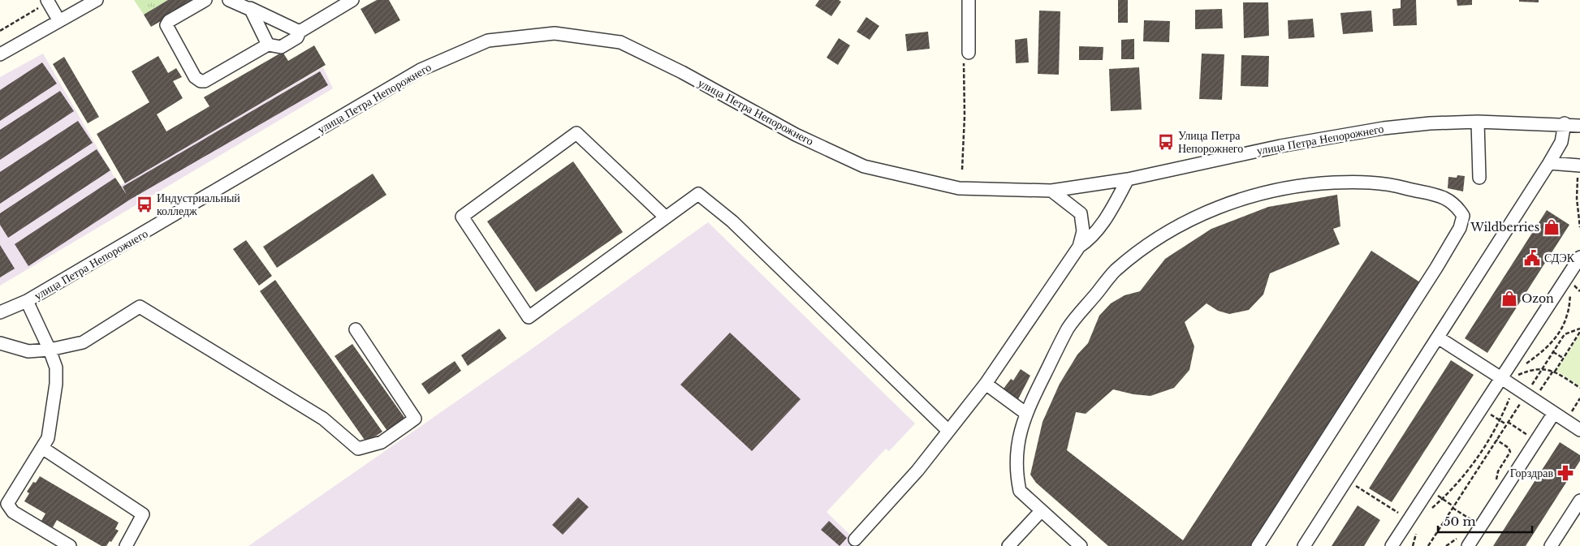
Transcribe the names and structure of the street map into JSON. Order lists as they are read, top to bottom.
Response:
{
  "streets": {
    "street": ["улица Петра Непорожнего"]
  },
  "places": {
    "bus stop": ["Улица Петра Непорожнего", "Индустриальный колледж"],
    "shop": ["Wildberries", "Ozon"],
    "public building": ["СДЭК"],
    "pharmacy": ["Горздрав"]
  },
  "scale_bar": "50 m"
}
